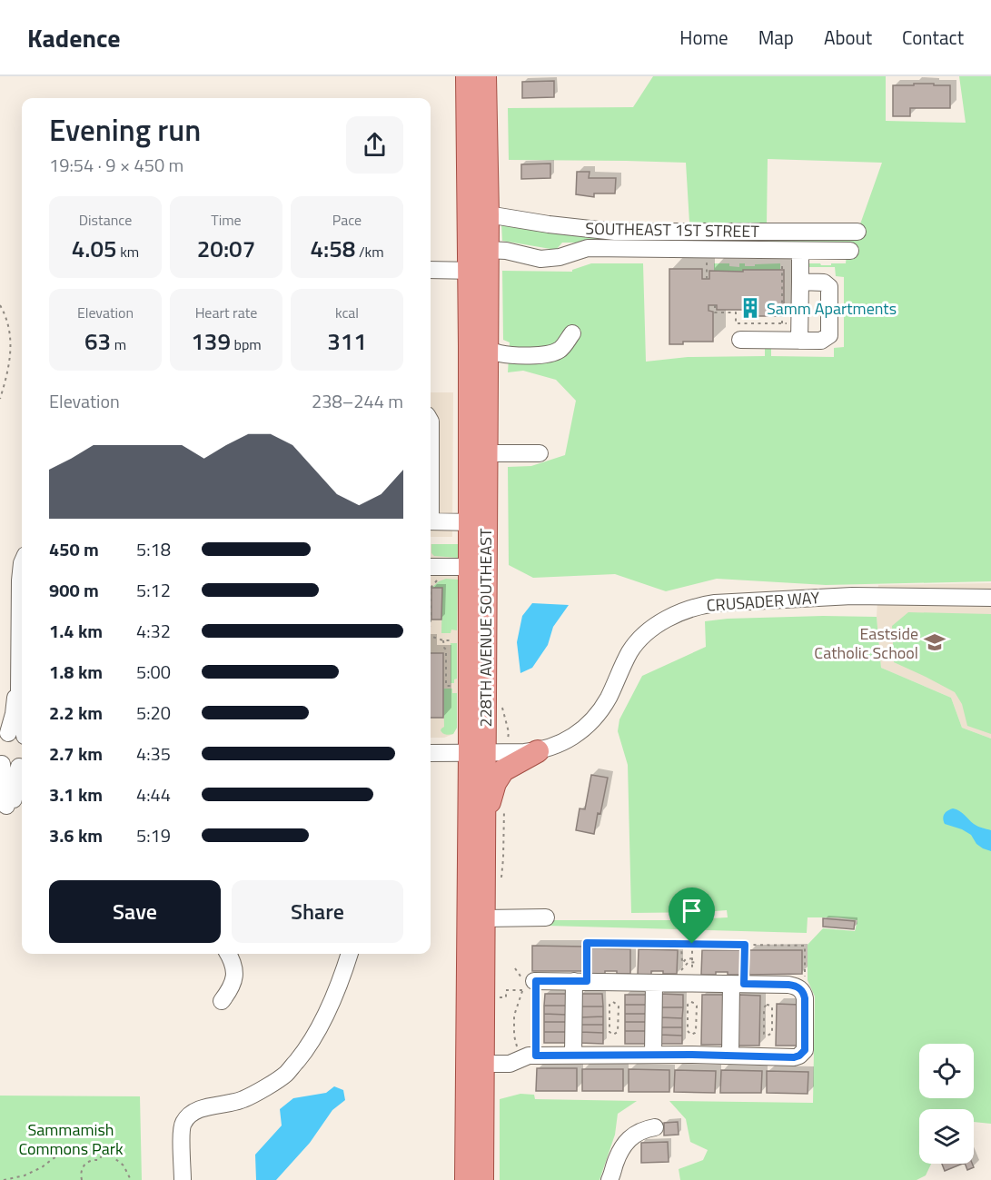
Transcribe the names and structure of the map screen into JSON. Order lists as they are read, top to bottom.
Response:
{
  "streets": {
    "main road": ["228TH AVENUE SOUTHEAST"],
    "street": ["SOUTHEAST 1ST STREET", "CRUSADER WAY"]
  },
  "crossings": [
    ["SOUTHEAST 1ST STREET", "228TH AVENUE SOUTHEAST"],
    ["CRUSADER WAY", "228TH AVENUE SOUTHEAST"]
  ],
  "parks": ["Sammamish Commons Park"],
  "places": {
    "building": ["Samm Apartments"],
    "school or university": ["Eastside Catholic School"]
  },
  "page": {
    "header": "Kadence",
    "nav": [
      "Home",
      "Map",
      "About",
      "Contact"
    ],
    "heading": ["Evening run", "19:54 · 9 × 450 m"],
    "stats": [
      ["Distance", "4.05 km"],
      ["Time", "20:07"],
      ["Pace", "4:58 /km"],
      ["Elevation", "63 m"],
      ["Heart rate", "139 bpm"],
      ["kcal", "311"]
    ],
    "chart": ["Elevation", "238–244 m"],
    "list": [
      {
        "name": "450 m",
        "note": "5:18"
      },
      {
        "name": "900 m",
        "note": "5:12"
      },
      {
        "name": "1.4 km",
        "note": "4:32"
      },
      {
        "name": "1.8 km",
        "note": "5:00"
      },
      {
        "name": "2.2 km",
        "note": "5:20"
      },
      {
        "name": "2.7 km",
        "note": "4:35"
      },
      {
        "name": "3.1 km",
        "note": "4:44"
      },
      {
        "name": "3.6 km",
        "note": "5:19"
      }
    ],
    "buttons": ["Save", "Share"]
  }
}
